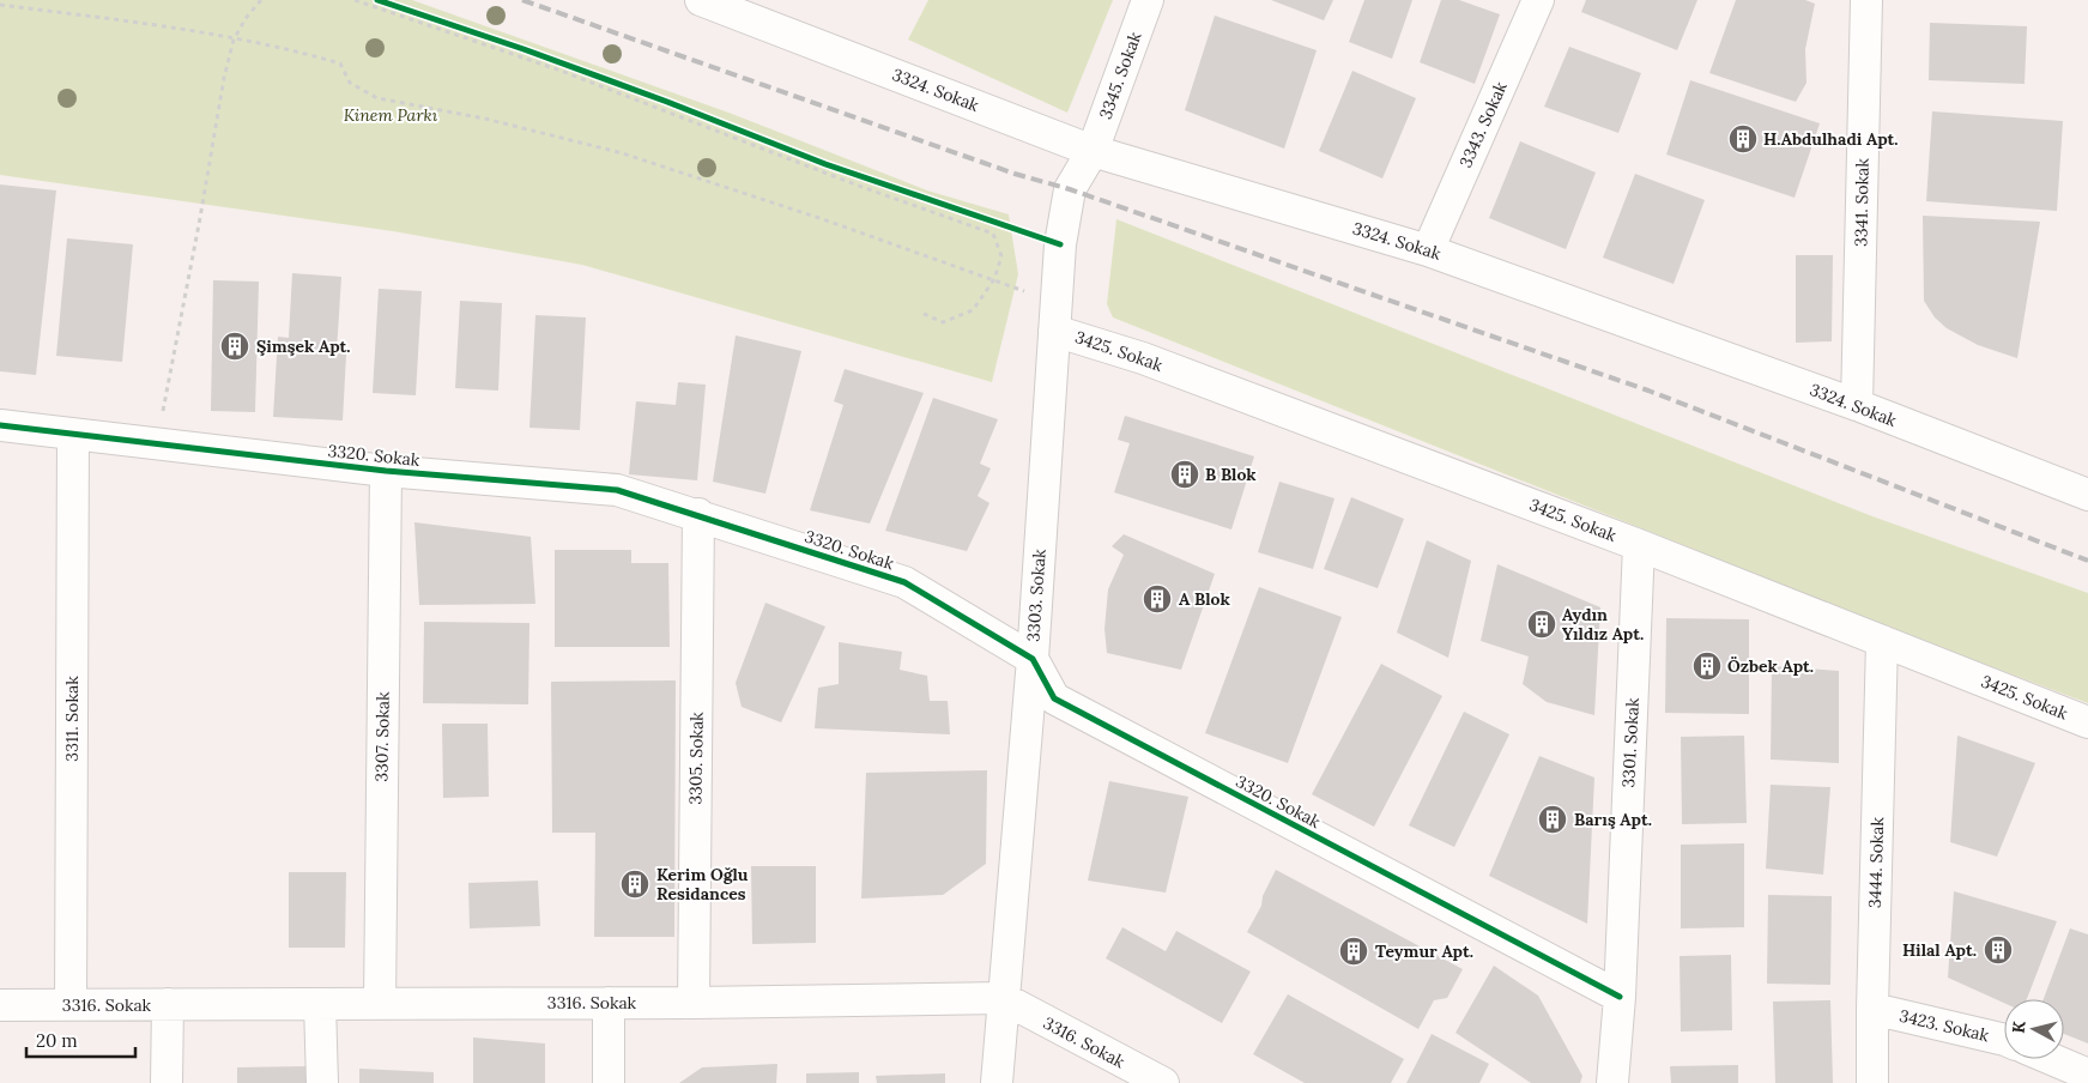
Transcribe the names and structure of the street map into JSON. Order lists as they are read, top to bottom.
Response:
{
  "streets": {
    "street": [
      "3345. Sokak",
      "3324. Sokak",
      "3343. Sokak",
      "3341. Sokak",
      "3425. Sokak",
      "3320. Sokak",
      "3303. Sokak",
      "3311. Sokak",
      "3307. Sokak",
      "3301. Sokak",
      "3305. Sokak",
      "3444. Sokak",
      "3316. Sokak",
      "3423. Sokak"
    ]
  },
  "crossings": [
    ["3345. Sokak", "3324. Sokak"],
    ["3345. Sokak", "3303. Sokak"],
    ["3324. Sokak", "3343. Sokak"],
    ["3324. Sokak", "3341. Sokak"],
    ["3324. Sokak", "3303. Sokak"],
    ["3425. Sokak", "3303. Sokak"],
    ["3425. Sokak", "3301. Sokak"],
    ["3425. Sokak", "3444. Sokak"],
    ["3320. Sokak", "3303. Sokak"],
    ["3320. Sokak", "3311. Sokak"],
    ["3320. Sokak", "3307. Sokak"],
    ["3320. Sokak", "3301. Sokak"],
    ["3320. Sokak", "3305. Sokak"],
    ["3303. Sokak", "3316. Sokak"],
    ["3311. Sokak", "3316. Sokak"],
    ["3307. Sokak", "3316. Sokak"],
    ["3305. Sokak", "3316. Sokak"],
    ["3444. Sokak", "3423. Sokak"]
  ],
  "parks": ["Kinem Parkı"],
  "places": {
    "building": [
      "H.Abdulhadi Apt.",
      "Şimşek Apt.",
      "B Blok",
      "A Blok",
      "Aydın Yıldız Apt.",
      "Özbek Apt.",
      "Barış Apt.",
      "Kerim Oğlu Residances",
      "Hilal Apt.",
      "Teymur Apt."
    ]
  },
  "scale_bar": "20 m",
  "north": "left"
}
